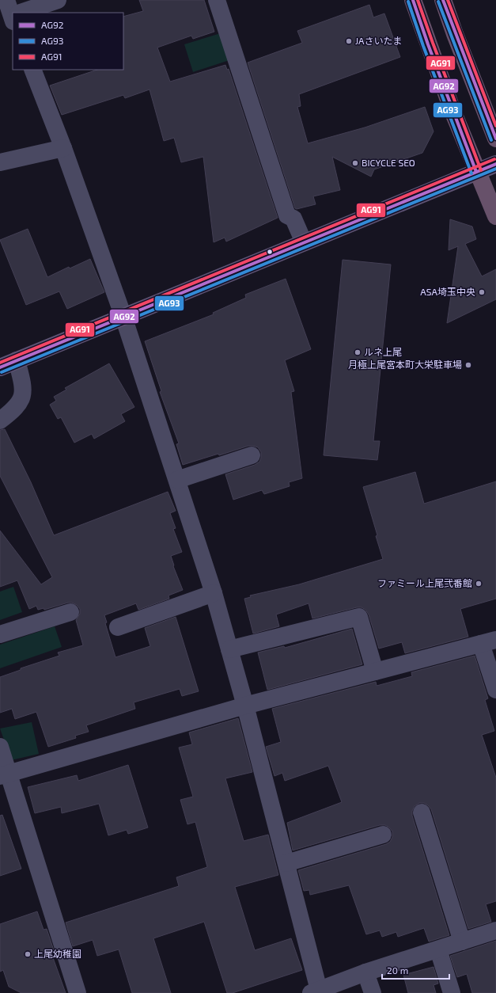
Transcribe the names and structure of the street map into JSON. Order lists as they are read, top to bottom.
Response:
{
  "places": [
    "JAさいたま",
    "BICYCLE SEO",
    "ASA埼玉中央",
    "ルネ上尾",
    "月極上尾宮本町大栄駐車場",
    "ファミール上尾弐番館",
    "上尾幼稚園"
  ],
  "lines": ["transit line AG92", "transit line AG91", "transit line AG93"],
  "legend": ["AG92", "AG93", "AG91"],
  "scale_bar": "20 m"
}
